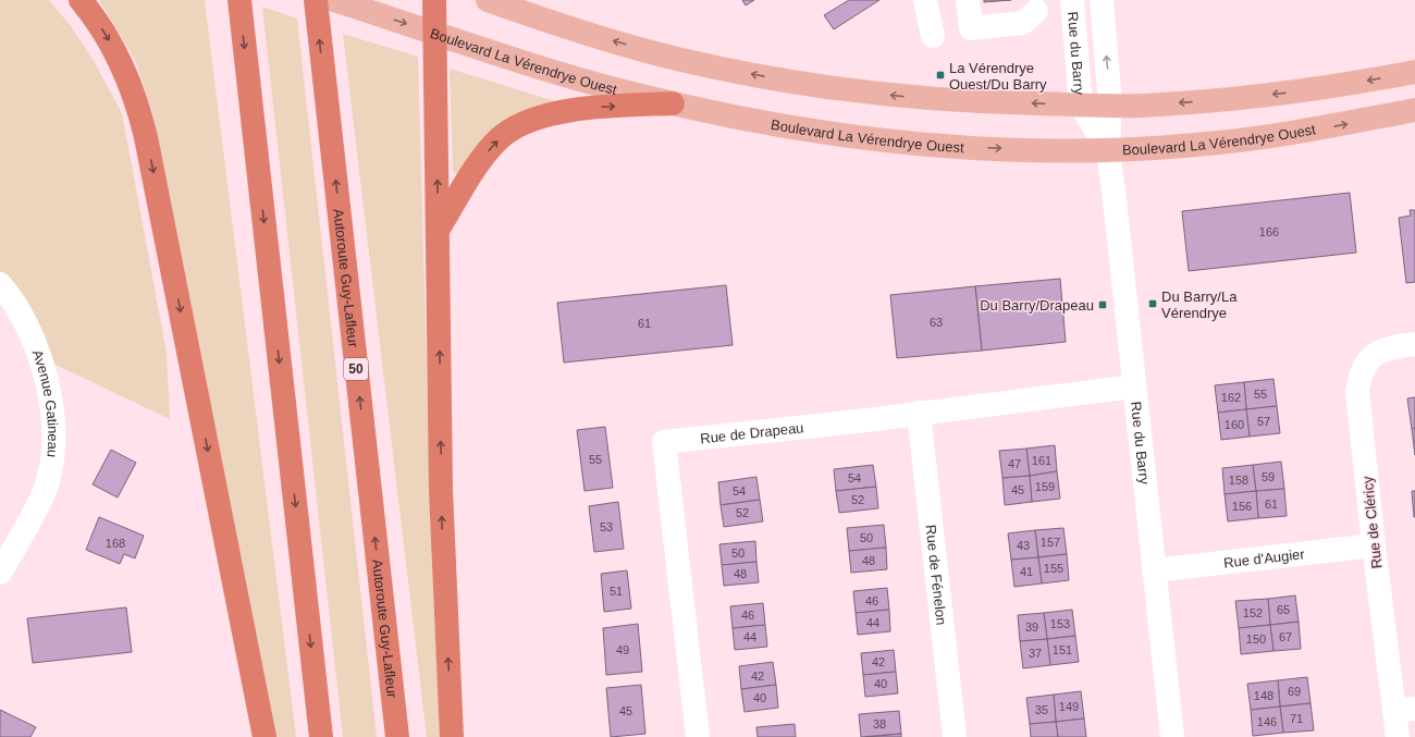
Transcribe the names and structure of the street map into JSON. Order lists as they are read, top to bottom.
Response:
{
  "streets": {
    "highway": ["Autoroute Guy-Lafleur", "50"],
    "main road": ["Boulevard La Vérendrye Ouest"],
    "street": [
      "Rue du Barry",
      "Avenue Gatineau",
      "Rue de Drapeau",
      "Rue de Cléricy",
      "Rue d'Augier",
      "Rue de Fénelon"
    ]
  },
  "crossings": [
    ["Rue du Barry", "Boulevard La Vérendrye Ouest"],
    ["Rue du Barry", "Rue de Drapeau"],
    ["Rue du Barry", "Rue d'Augier"],
    ["Rue de Drapeau", "Rue de Fénelon"],
    ["Rue de Cléricy", "Rue d'Augier"]
  ],
  "places": {
    "transit": ["La Vérendrye Ouest/Du Barry", "Du Barry/La Vérendrye", "Du Barry/Drapeau"]
  },
  "house_numbers": [
    "166",
    "63",
    "61",
    "55",
    "162",
    "57",
    "160",
    "55",
    "161",
    "47",
    "59",
    "54",
    "158",
    "159",
    "45",
    "54",
    "52",
    "61",
    "156",
    "52",
    "53",
    "50",
    "157",
    "168",
    "43",
    "50",
    "48",
    "155",
    "41",
    "48",
    "51",
    "46",
    "65",
    "152",
    "46",
    "44",
    "153",
    "39",
    "44",
    "67",
    "150",
    "49",
    "151",
    "37",
    "42",
    "42",
    "40",
    "69",
    "148",
    "40",
    "149",
    "35",
    "45",
    "71",
    "146",
    "38"
  ]
}
